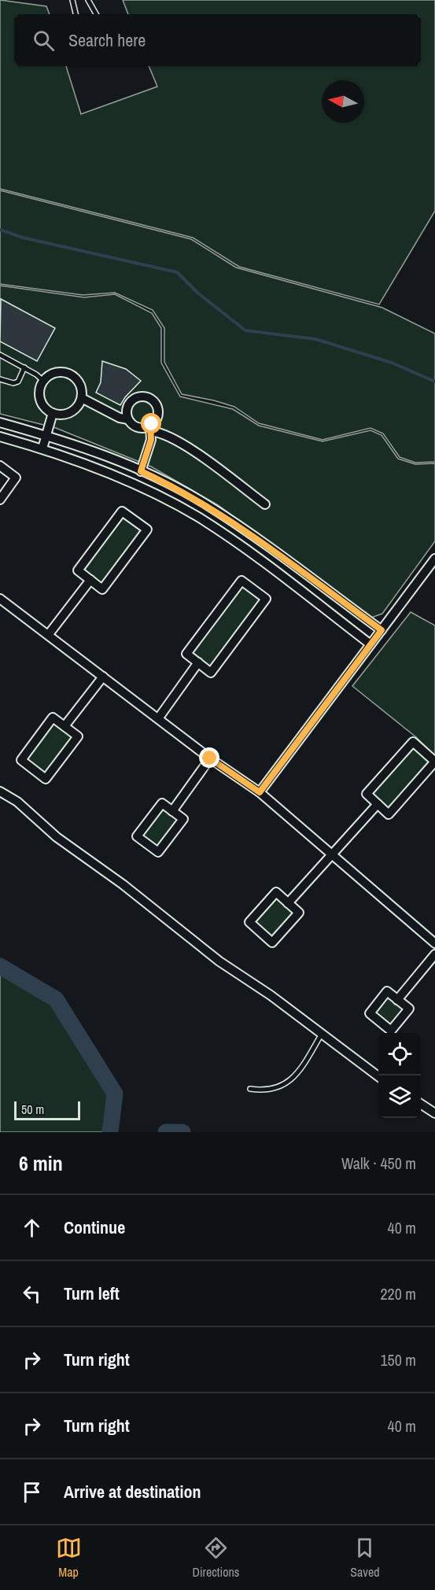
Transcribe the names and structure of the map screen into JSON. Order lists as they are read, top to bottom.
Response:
{
  "scale_bar": "50 m",
  "north": "left",
  "page": {
    "search": "Search here",
    "scale": "50 m",
    "heading": ["6 min", "Walk · 450 m"],
    "list": [
      ["Continue", "40 m"],
      ["Turn left", "220 m"],
      ["Turn right", "150 m"],
      ["Turn right", "40 m"],
      "Arrive at destination"
    ],
    "nav": ["Map", "Directions", "Saved"]
  }
}
